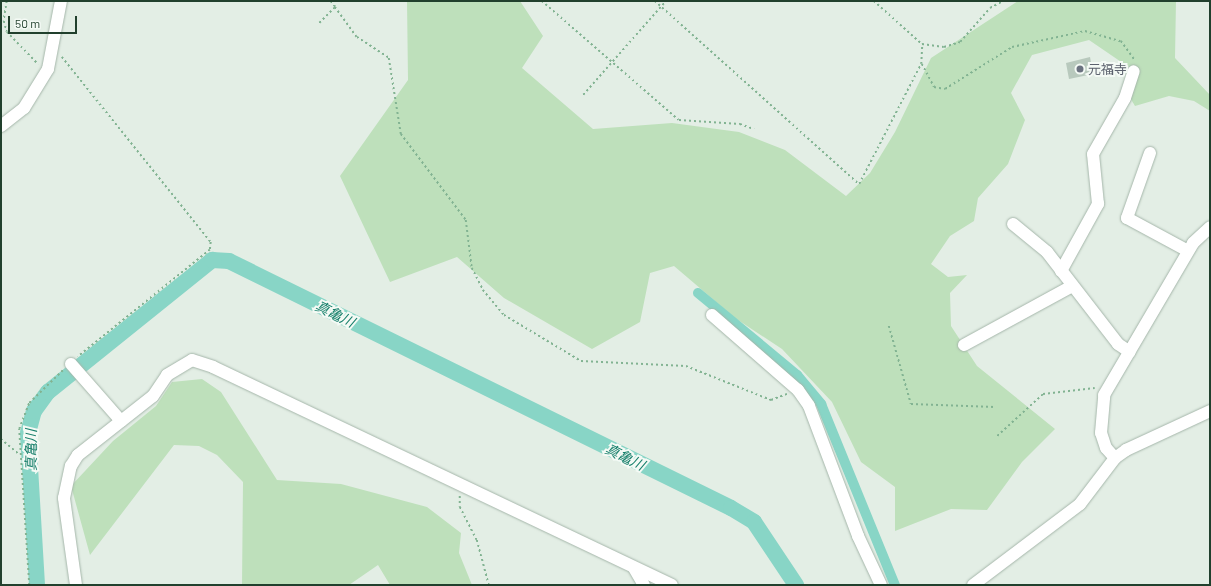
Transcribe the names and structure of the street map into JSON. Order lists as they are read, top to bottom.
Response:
{
  "water": ["真亀川"],
  "places": ["元福寺"],
  "scale_bar": "50 m"
}
